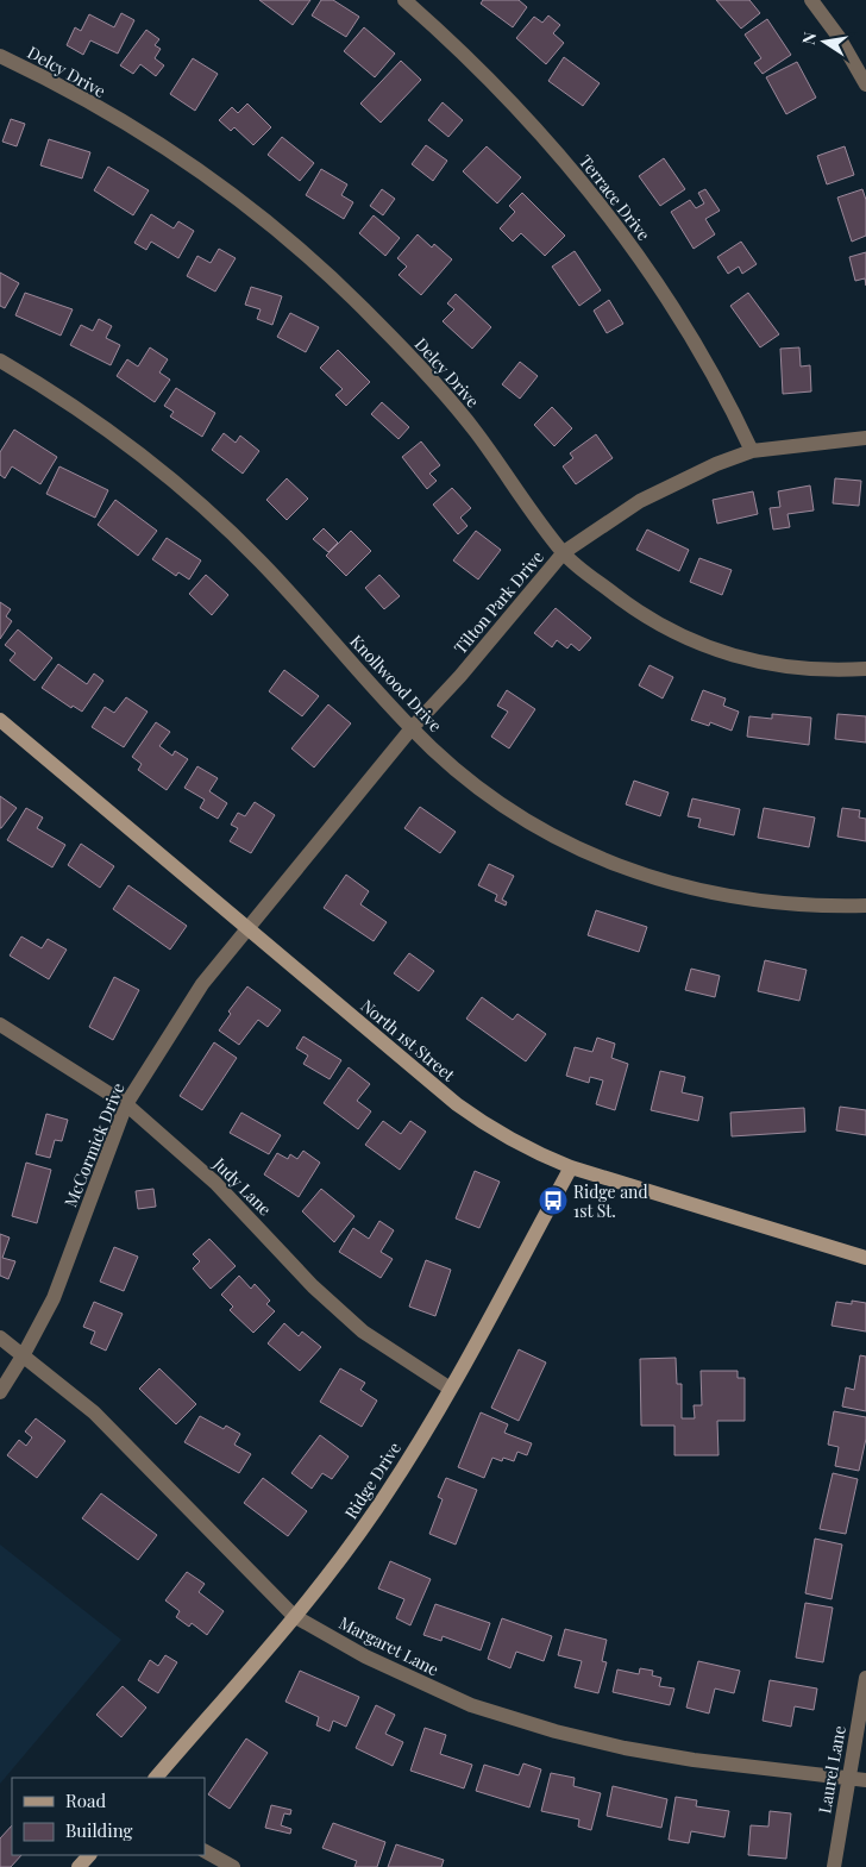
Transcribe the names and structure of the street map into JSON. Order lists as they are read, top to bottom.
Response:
{
  "streets": {
    "street": [
      "Delcy Drive",
      "Terrace Drive",
      "Tilton Park Drive",
      "Knollwood Drive",
      "North 1st Street",
      "McCormick Drive",
      "Judy Lane",
      "Ridge Drive",
      "Margaret Lane",
      "Laurel Lane"
    ]
  },
  "crossings": [
    ["Delcy Drive", "Tilton Park Drive"],
    ["Terrace Drive", "Tilton Park Drive"],
    ["Tilton Park Drive", "Knollwood Drive"],
    ["Tilton Park Drive", "North 1st Street"],
    ["Tilton Park Drive", "McCormick Drive"],
    ["North 1st Street", "McCormick Drive"],
    ["North 1st Street", "Ridge Drive"],
    ["McCormick Drive", "Judy Lane"],
    ["McCormick Drive", "Margaret Lane"],
    ["Judy Lane", "Ridge Drive"],
    ["Ridge Drive", "Margaret Lane"],
    ["Margaret Lane", "Laurel Lane"]
  ],
  "places": {
    "bus stop": ["Ridge and 1st St."]
  },
  "legend": ["Road", "Building"],
  "north": "left"
}
